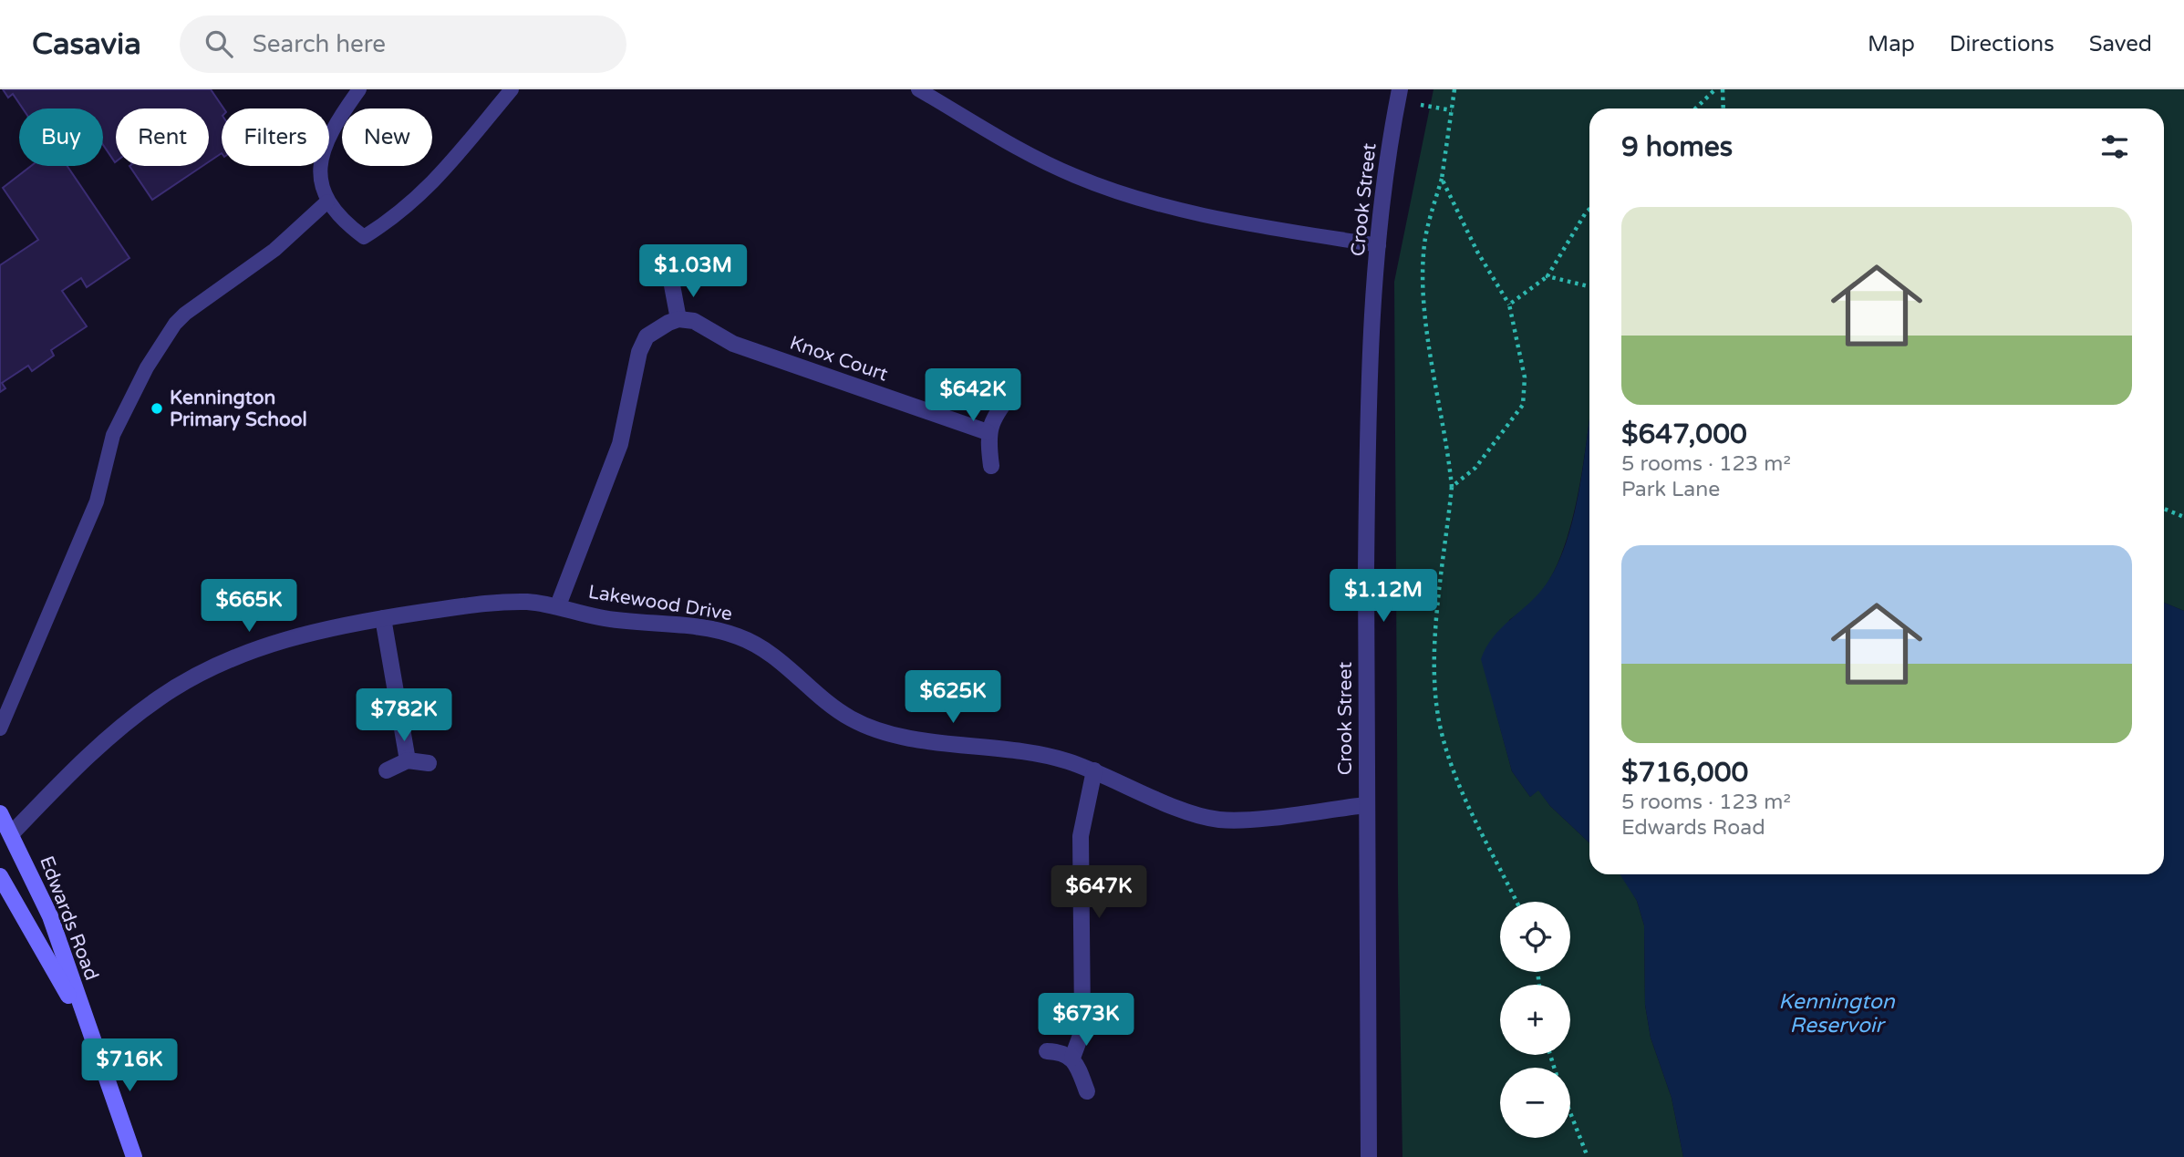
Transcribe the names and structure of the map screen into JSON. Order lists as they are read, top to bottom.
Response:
{
  "streets": {
    "street": [
      "Crook Street",
      "Knox Court",
      "Lakewood Drive",
      "Edwards Road"
    ]
  },
  "crossings": [
    ["Crook Street", "Lakewood Drive"],
    ["Lakewood Drive", "Edwards Road"]
  ],
  "water": ["Kennington Reservoir"],
  "places": ["Kennington Primary School"],
  "page": {
    "header": "Casavia",
    "search": "Search here",
    "nav": ["Map", "Directions", "Saved"],
    "chip": [
      "Buy",
      "Rent",
      "Filters",
      "New"
    ],
    "heading": "9 homes",
    "list": [
      {
        "name": "$647,000",
        "note": "5 rooms · 123 m² · Park Lane"
      },
      {
        "name": "$716,000",
        "note": "5 rooms · 123 m² · Edwards Road"
      }
    ],
    "price": [
      "$1.03M",
      "$642K",
      "$1.12M",
      "$665K",
      "$625K",
      "$782K",
      "$647K",
      "$673K",
      "$716K"
    ],
    "map_buttons": ["+", "−"]
  }
}
